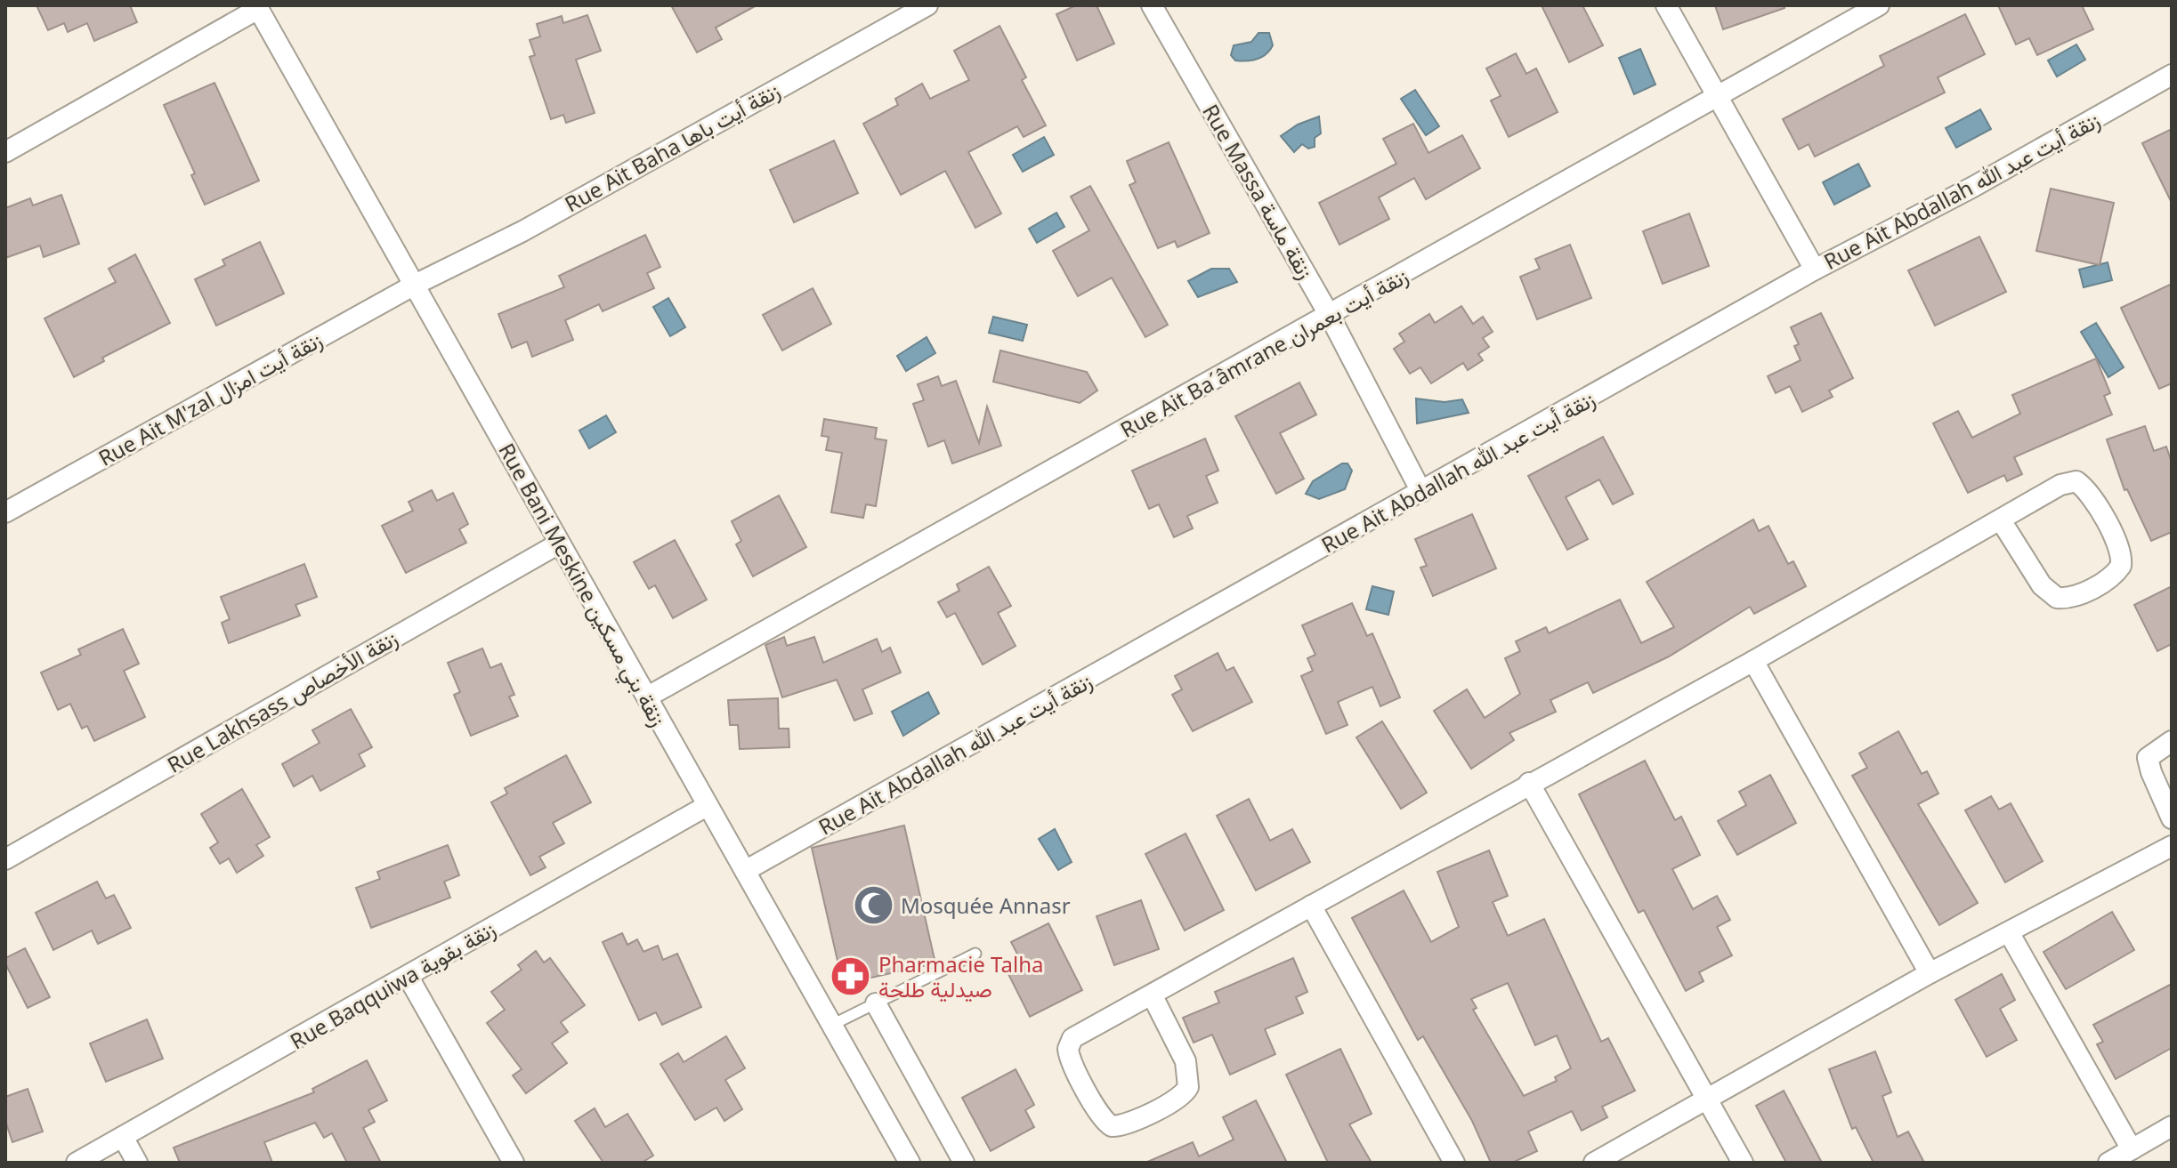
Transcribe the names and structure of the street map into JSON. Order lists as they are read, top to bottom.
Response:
{
  "streets": {
    "street": [
      "Rue Ait Baha زنقة أيت باها",
      "Rue Ait Abdallah زنقة أيت عبد الله",
      "Rue Massa زنقة ماسة",
      "Rue Ait Ba´âmrane زنقة أيت بعمران",
      "Rue Ait M'zal زنقة أيت امزال",
      "Rue Bani Meskine زنقة بني مسكين",
      "Rue Lakhsass زنقة الأخصاص",
      "Rue Baqquiwa زنقة بقوية"
    ]
  },
  "crossings": [
    ["Rue Ait Baha زنقة أيت باها", "Rue Ait M'zal زنقة أيت امزال"],
    ["Rue Ait Baha زنقة أيت باها", "Rue Bani Meskine زنقة بني مسكين"],
    ["Rue Ait Abdallah زنقة أيت عبد الله", "Rue Massa زنقة ماسة"],
    ["Rue Ait Abdallah زنقة أيت عبد الله", "Rue Bani Meskine زنقة بني مسكين"],
    ["Rue Massa زنقة ماسة", "Rue Ait Ba´âmrane زنقة أيت بعمران"],
    ["Rue Ait Ba´âmrane زنقة أيت بعمران", "Rue Bani Meskine زنقة بني مسكين"],
    ["Rue Ait M'zal زنقة أيت امزال", "Rue Bani Meskine زنقة بني مسكين"],
    ["Rue Bani Meskine زنقة بني مسكين", "Rue Lakhsass زنقة الأخصاص"],
    ["Rue Bani Meskine زنقة بني مسكين", "Rue Baqquiwa زنقة بقوية"]
  ],
  "places": {
    "mosque": ["Mosquée Annasr"],
    "pharmacy": ["Pharmacie Talha صيدلية طلحة"]
  }
}
